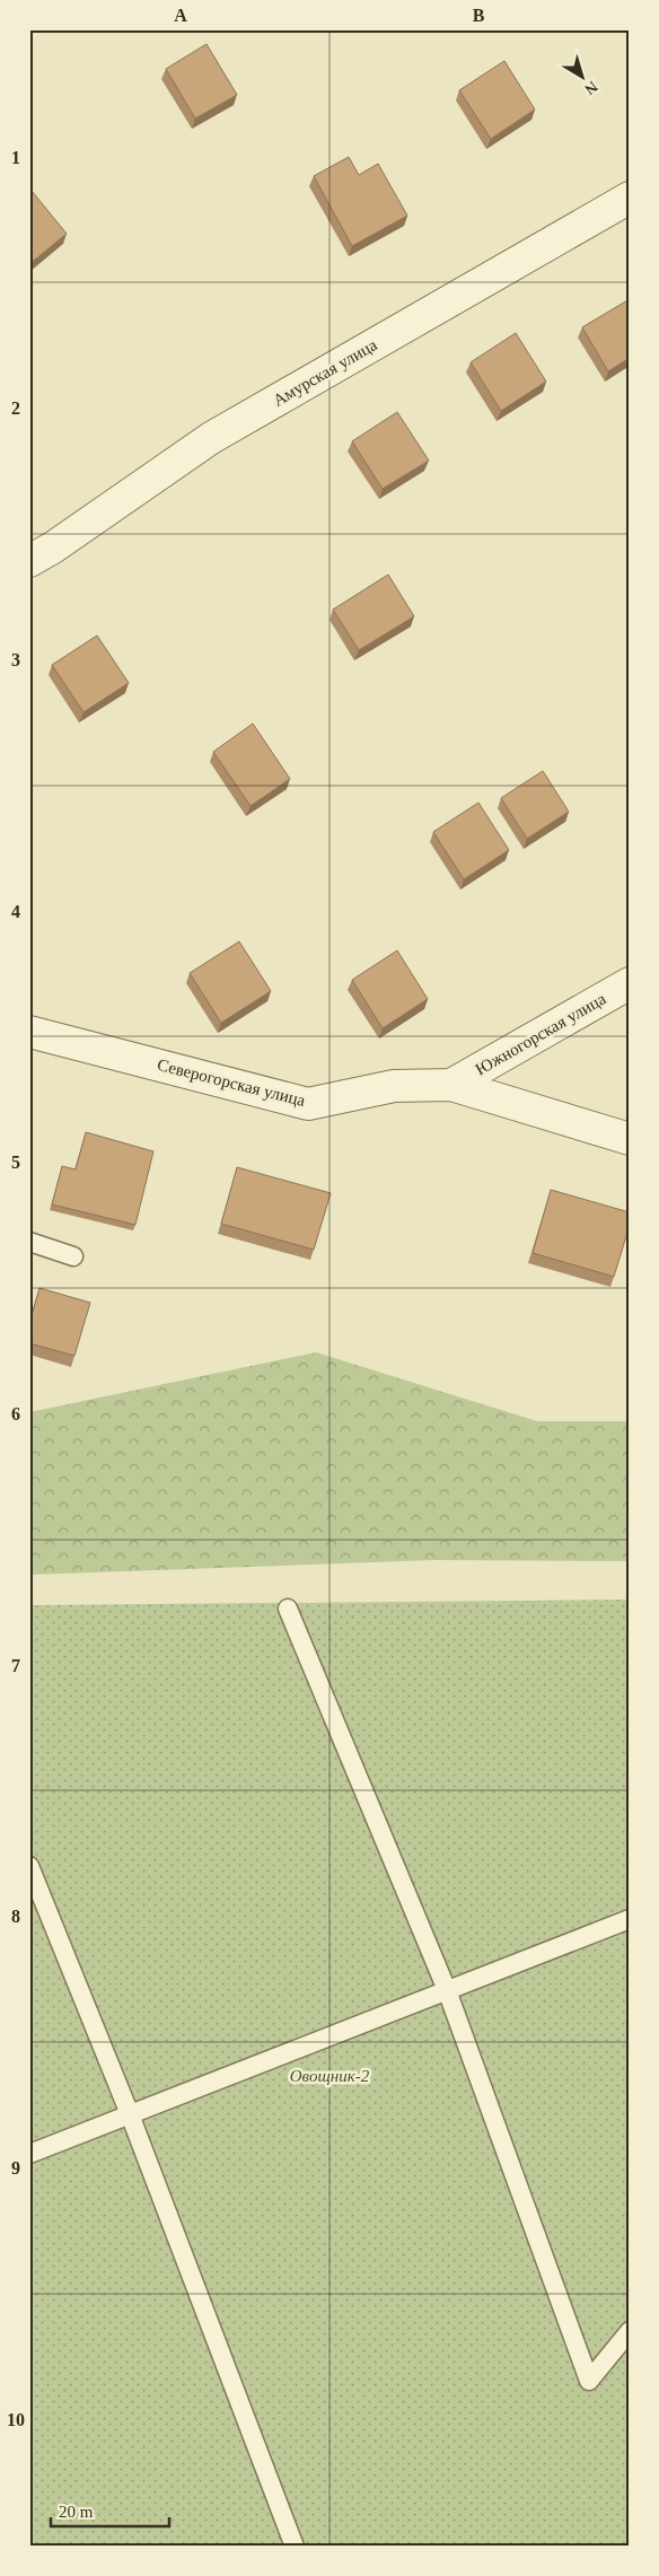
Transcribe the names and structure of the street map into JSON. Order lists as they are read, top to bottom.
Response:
{
  "streets": {
    "street": ["Амурская улица", "Южногорская улица", "Северогорская улица"]
  },
  "crossings": [
    ["Южногорская улица", "Северогорская улица"]
  ],
  "parks": ["Овощник-2"],
  "scale_bar": "20 m",
  "north": "bottom right",
  "grid": {
    "columns": ["A", "B"],
    "rows": [
      "1",
      "2",
      "3",
      "4",
      "5",
      "6",
      "7",
      "8",
      "9",
      "10"
    ]
  }
}
